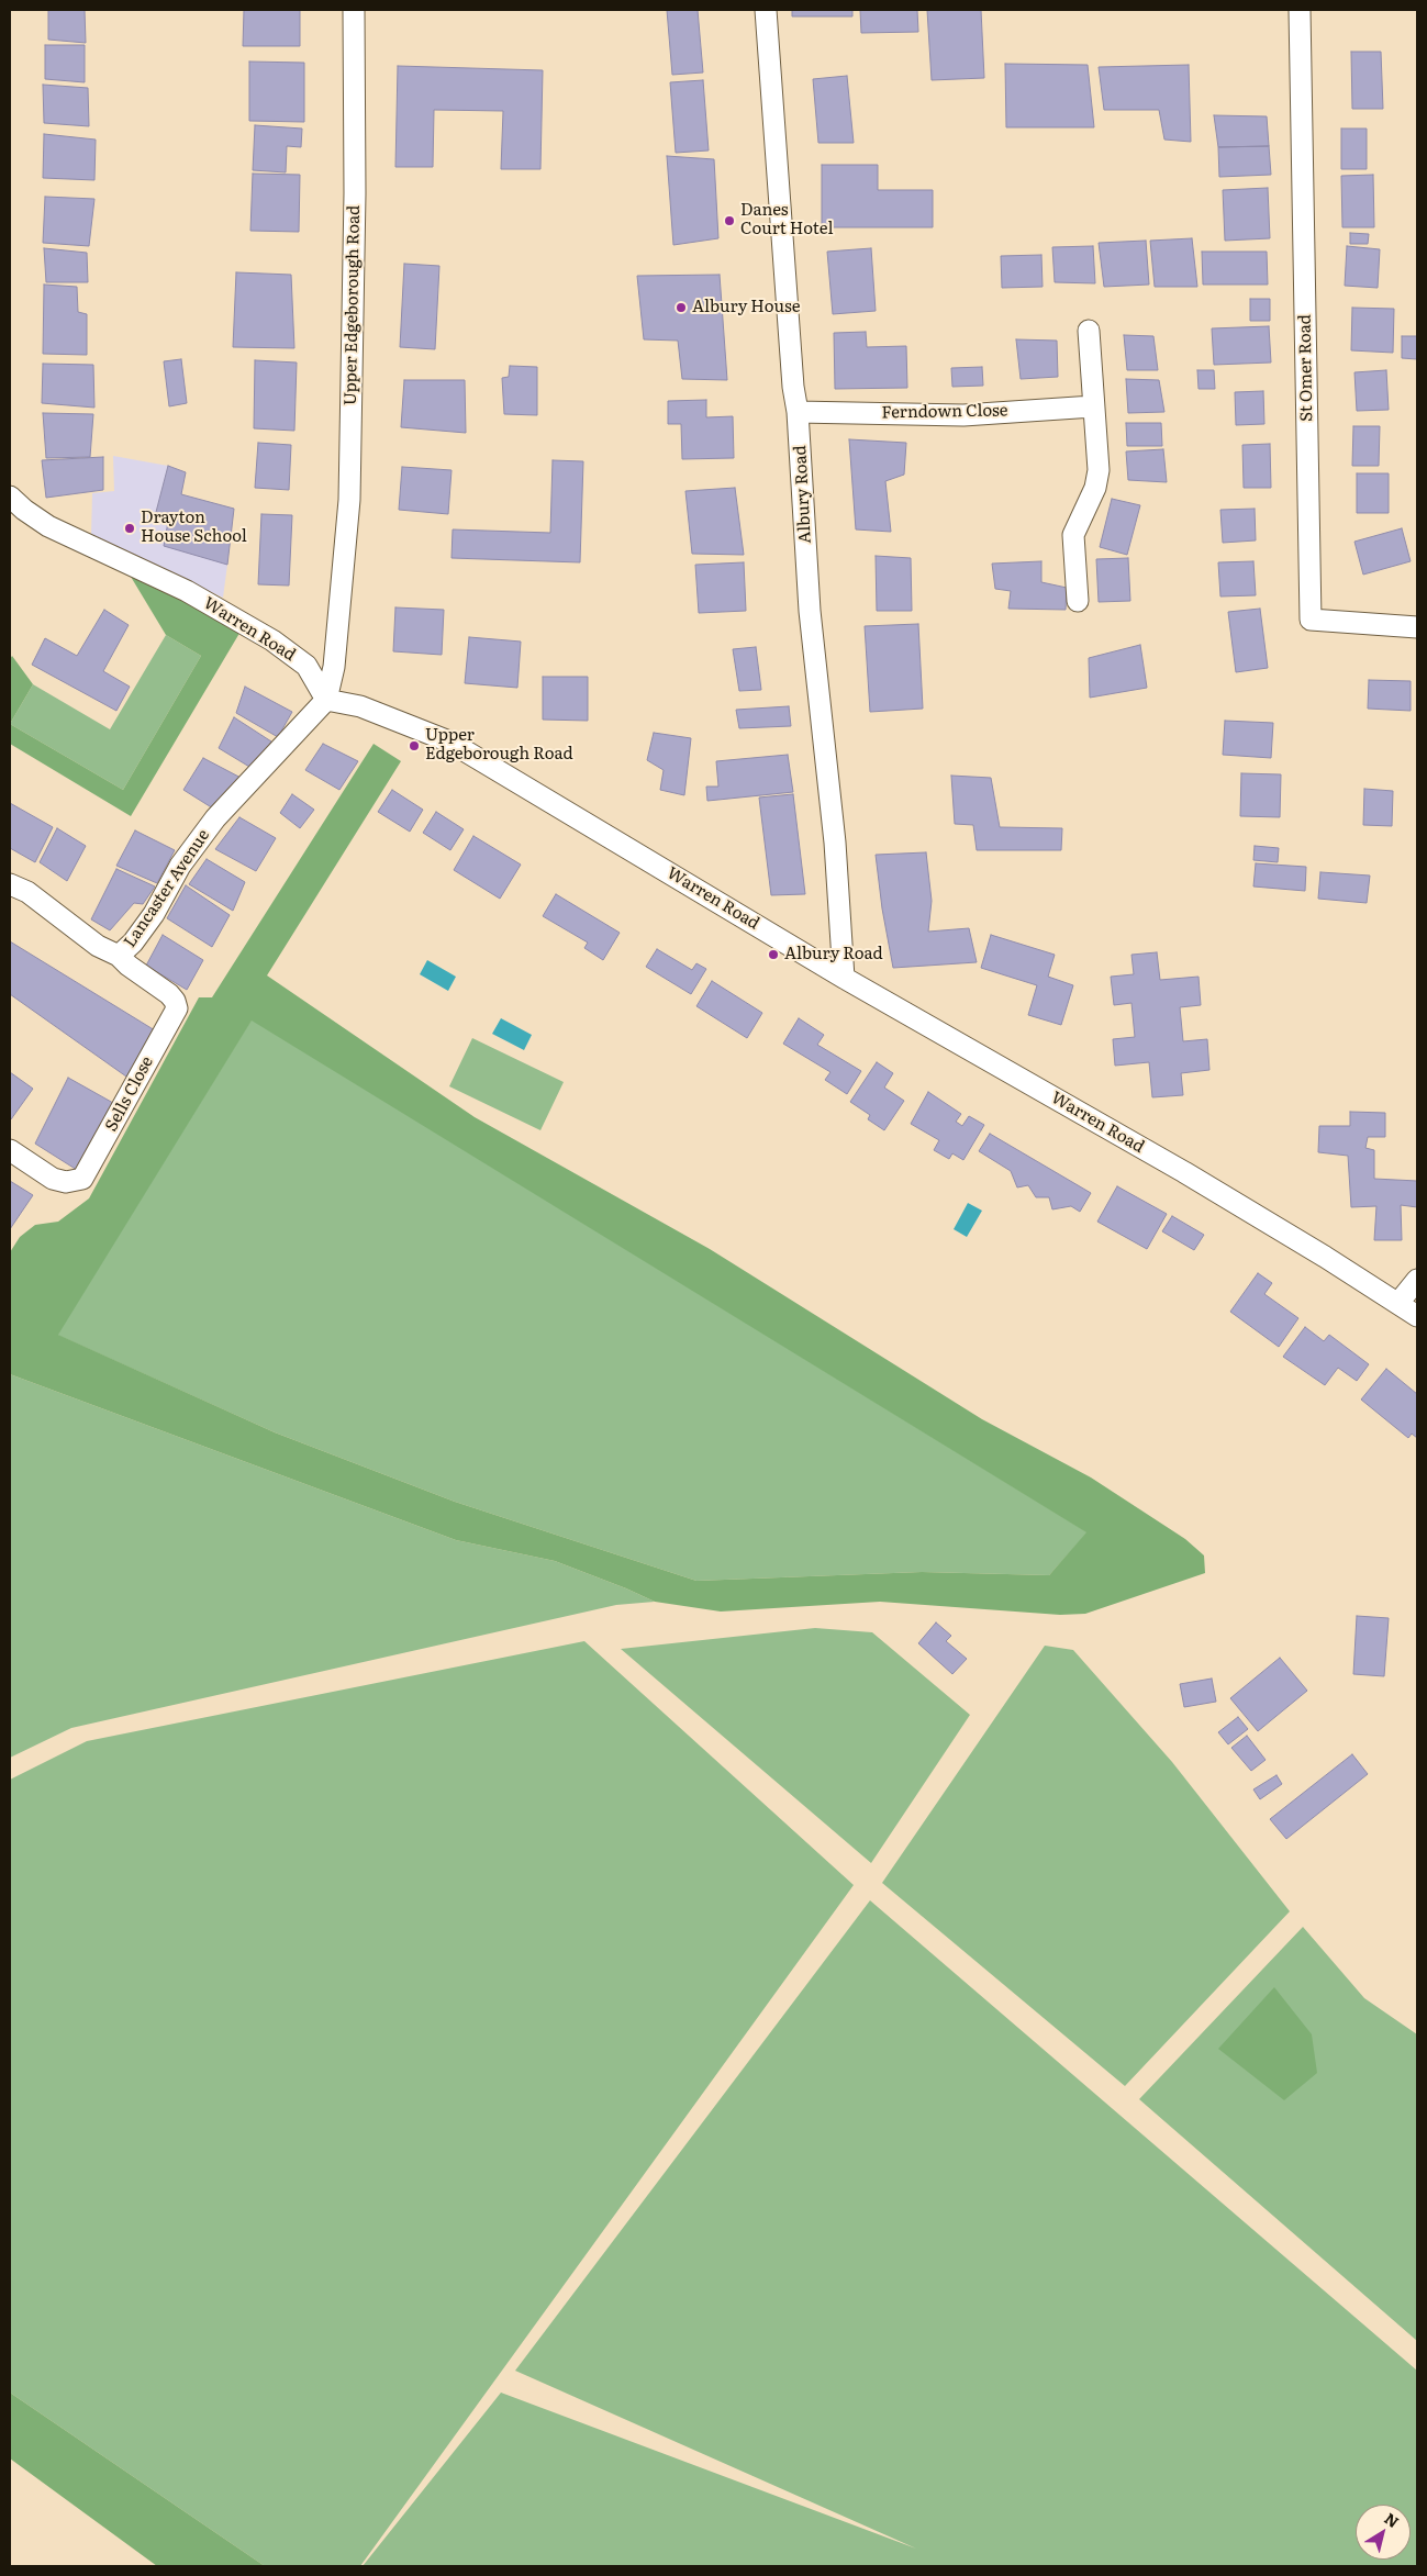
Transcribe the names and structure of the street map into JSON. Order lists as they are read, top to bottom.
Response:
{
  "streets": {
    "street": [
      "Upper Edgeborough Road",
      "St Omer Road",
      "Ferndown Close",
      "Albury Road",
      "Warren Road",
      "Lancaster Avenue",
      "Sells Close"
    ]
  },
  "crossings": [
    ["Upper Edgeborough Road", "Warren Road"],
    ["Upper Edgeborough Road", "Lancaster Avenue"],
    ["Ferndown Close", "Albury Road"],
    ["Albury Road", "Warren Road"],
    ["Warren Road", "Lancaster Avenue"],
    ["Lancaster Avenue", "Sells Close"]
  ],
  "places": [
    "Danes Court Hotel",
    "Albury House",
    "Drayton House School",
    "Upper Edgeborough Road",
    "Albury Road"
  ],
  "north": "top right"
}
